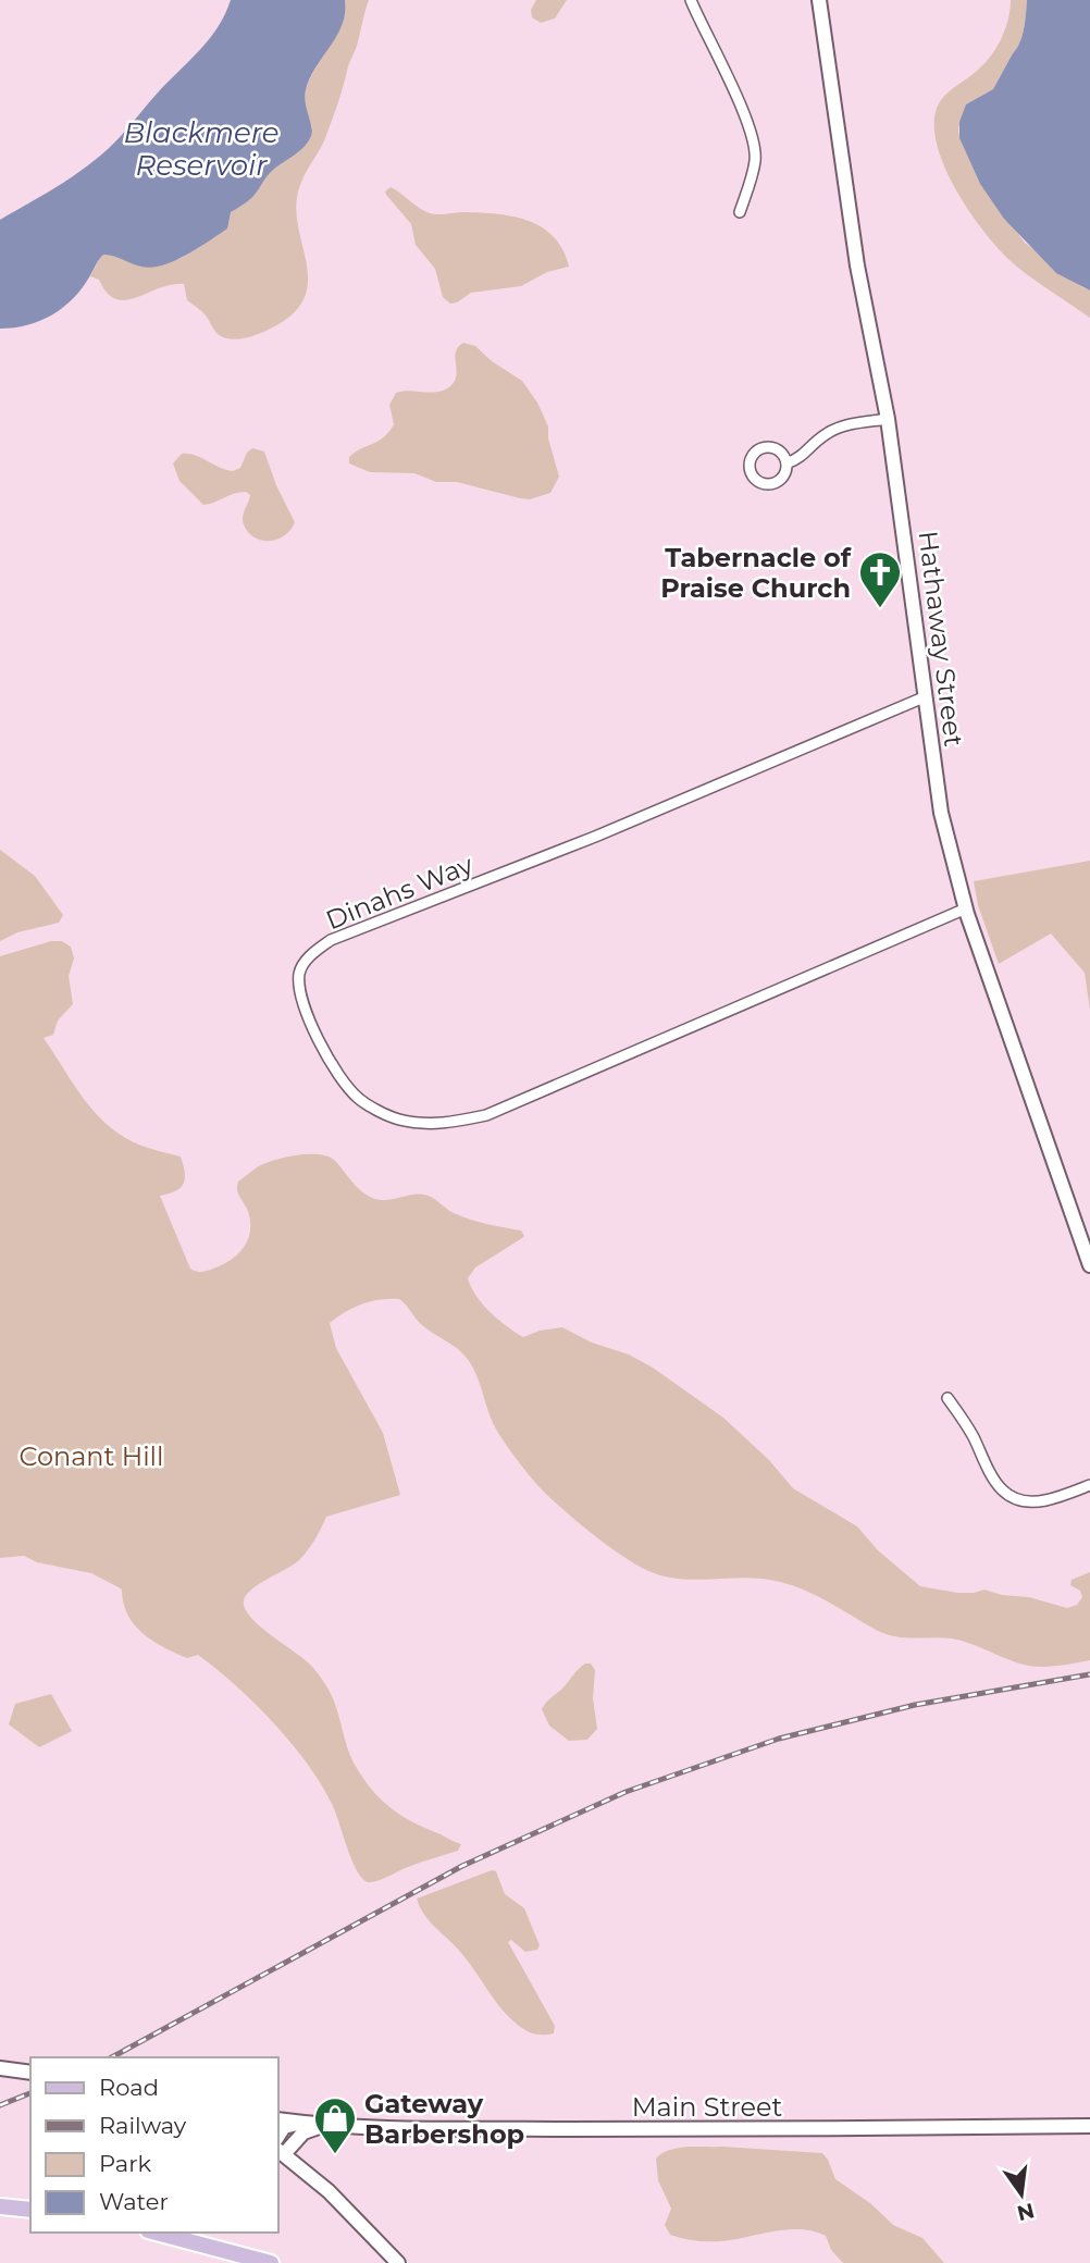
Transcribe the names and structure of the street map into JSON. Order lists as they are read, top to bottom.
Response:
{
  "streets": {
    "street": ["Hathaway Street", "Dinahs Way", "Main Street"]
  },
  "crossings": [
    ["Hathaway Street", "Dinahs Way"]
  ],
  "water": ["Blackmere Reservoir"],
  "parks": ["Conant Hill"],
  "places": {
    "church": ["Tabernacle of Praise Church"],
    "shop": ["Gateway Barbershop"]
  },
  "legend": [
    "Road",
    "Railway",
    "Park",
    "Water"
  ],
  "north": "bottom"
}
